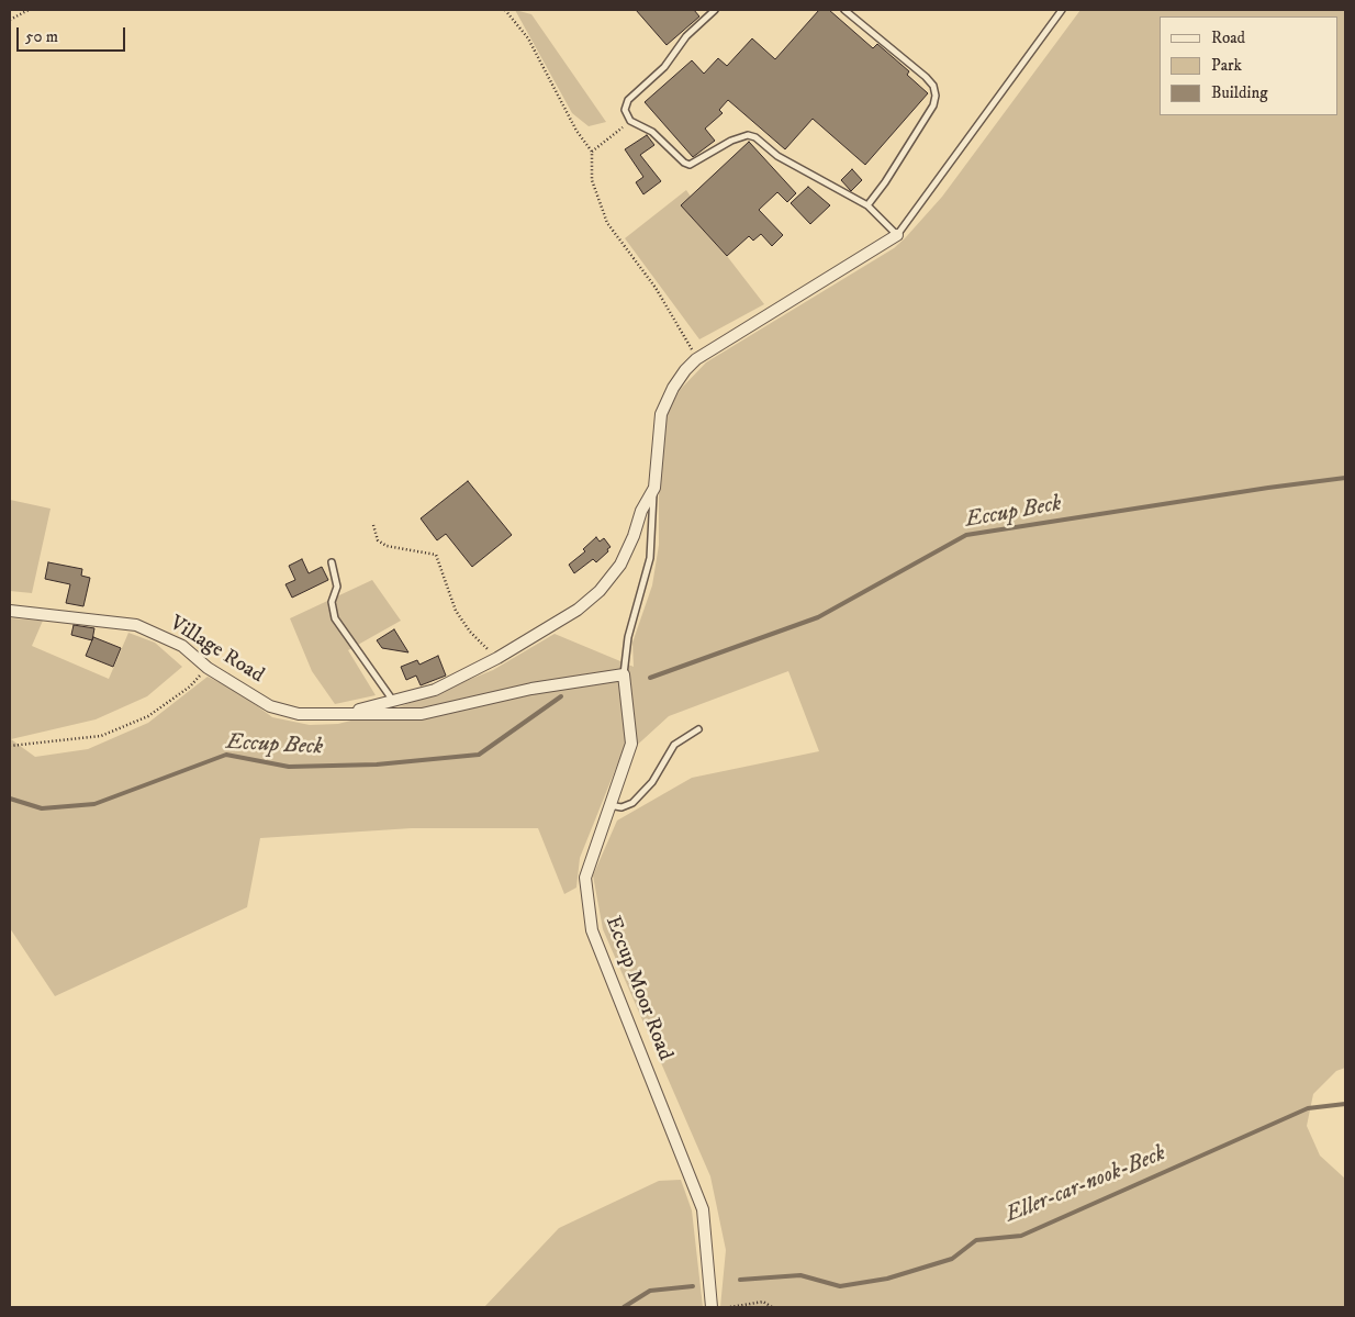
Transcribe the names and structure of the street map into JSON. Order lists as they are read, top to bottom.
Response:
{
  "streets": {
    "street": ["Village Road", "Eccup Moor Road"]
  },
  "water": ["Eccup Beck", "Eller-car-nook-Beck"],
  "legend": ["Road", "Park", "Building"],
  "scale_bar": "50 m"
}
